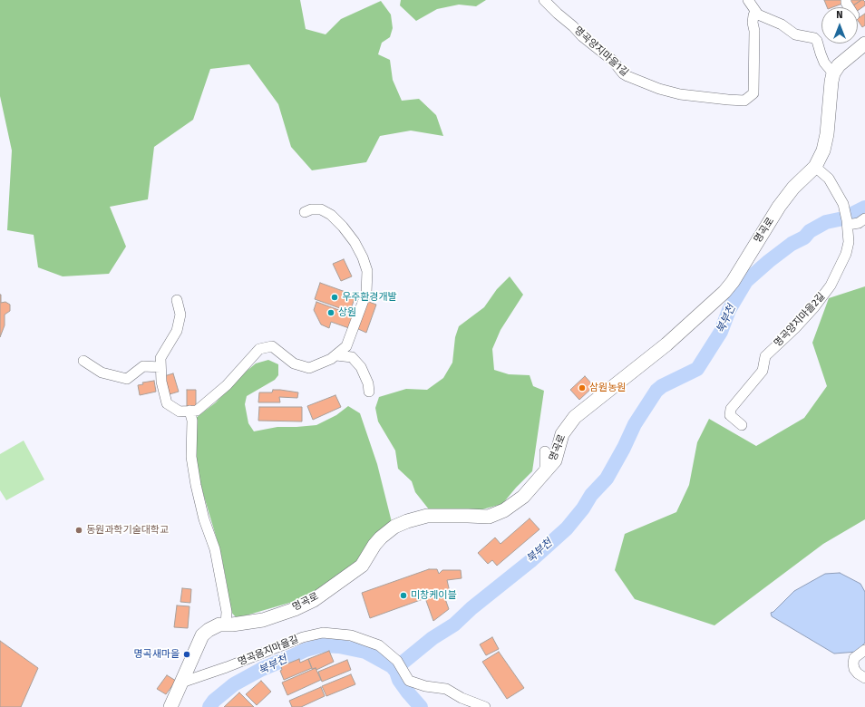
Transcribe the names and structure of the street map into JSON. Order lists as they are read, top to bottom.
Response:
{
  "streets": {
    "main road": ["명곡로"],
    "street": ["명곡양지마을1길", "명곡양지마을2길", "명곡음지마을길"]
  },
  "crossings": [
    ["명곡로", "명곡양지마을2길"],
    ["명곡로", "명곡음지마을길"]
  ],
  "water": ["북부천"],
  "places": [
    "우주환경개발",
    "상원",
    "삼원농원",
    "동원과학기술대학교",
    "미창케이블",
    "명곡새마을"
  ],
  "north": "top"
}
